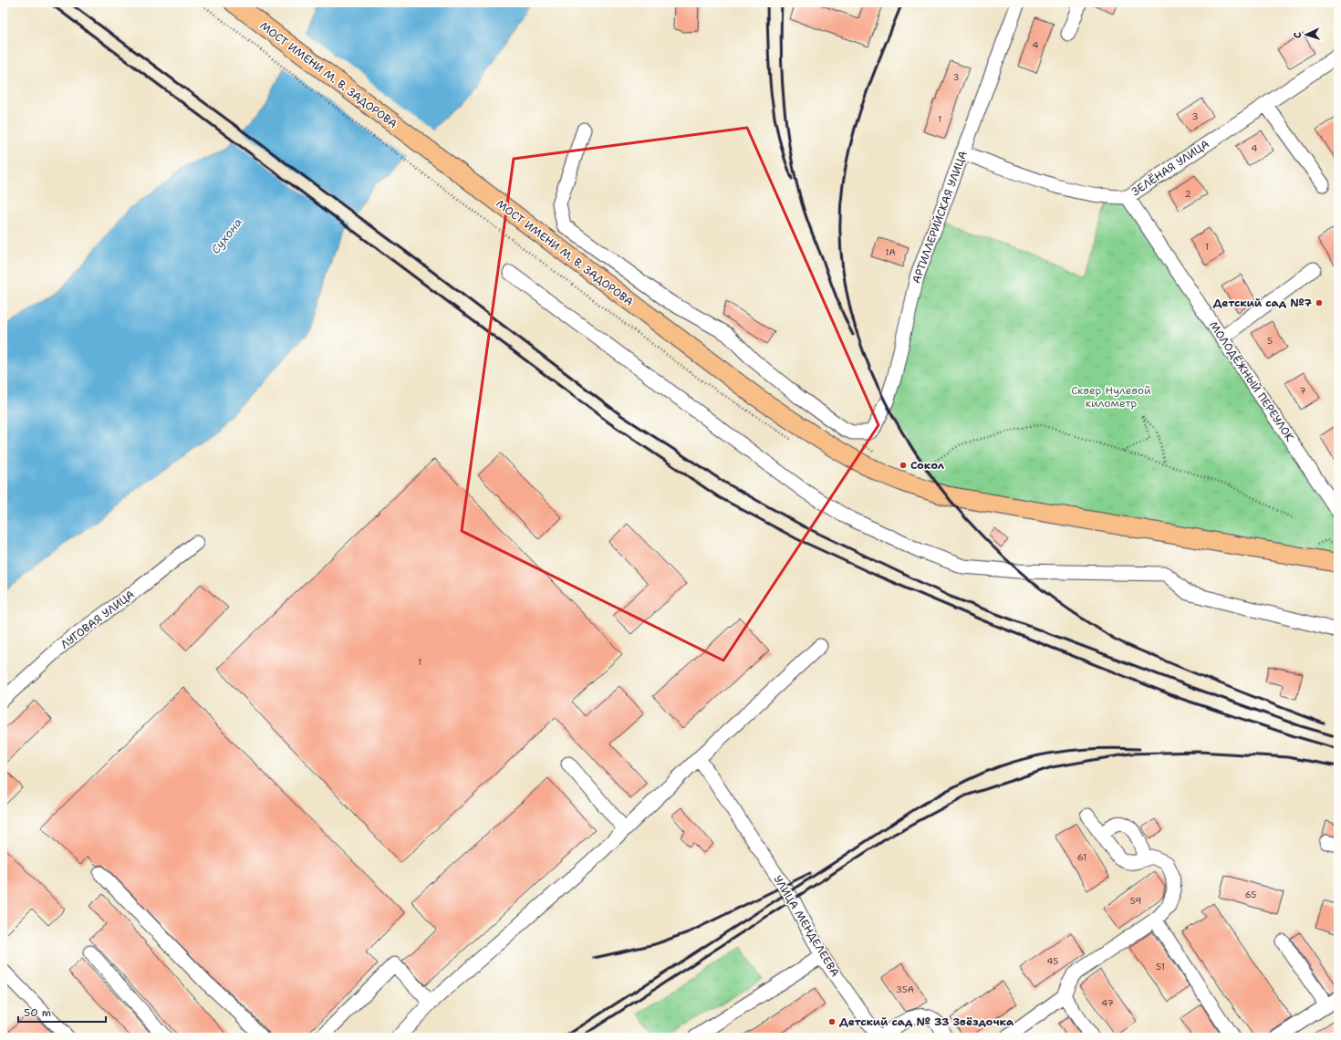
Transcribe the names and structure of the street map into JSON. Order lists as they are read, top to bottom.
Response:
{
  "streets": {
    "main road": ["МОСТ ИМЕНИ М. В. ЗАДОРОВА"],
    "street": [
      "ЗЕЛЁНАЯ УЛИЦА",
      "АРТИЛЛЕРИЙСКАЯ УЛИЦА",
      "МОЛОДЁЖНЫЙ ПЕРЕУЛОК",
      "ЛУГОВАЯ УЛИЦА",
      "УЛИЦА МЕНДЕЛЕЕВА"
    ]
  },
  "crossings": [
    ["ЗЕЛЁНАЯ УЛИЦА", "АРТИЛЛЕРИЙСКАЯ УЛИЦА"],
    ["ЗЕЛЁНАЯ УЛИЦА", "МОЛОДЁЖНЫЙ ПЕРЕУЛОК"]
  ],
  "water": ["Сухона"],
  "parks": ["Сквер Нулевой километр"],
  "places": ["Детский сад №7", "Сокол", "Детский сад № 33 Звёздочка"],
  "house_numbers": [
    "4",
    "3",
    "3",
    "1",
    "4",
    "2",
    "1",
    "1А",
    "5",
    "7",
    "1",
    "61",
    "65",
    "59",
    "45",
    "51",
    "35А",
    "47"
  ],
  "scale_bar": "50 m",
  "north": "left"
}
